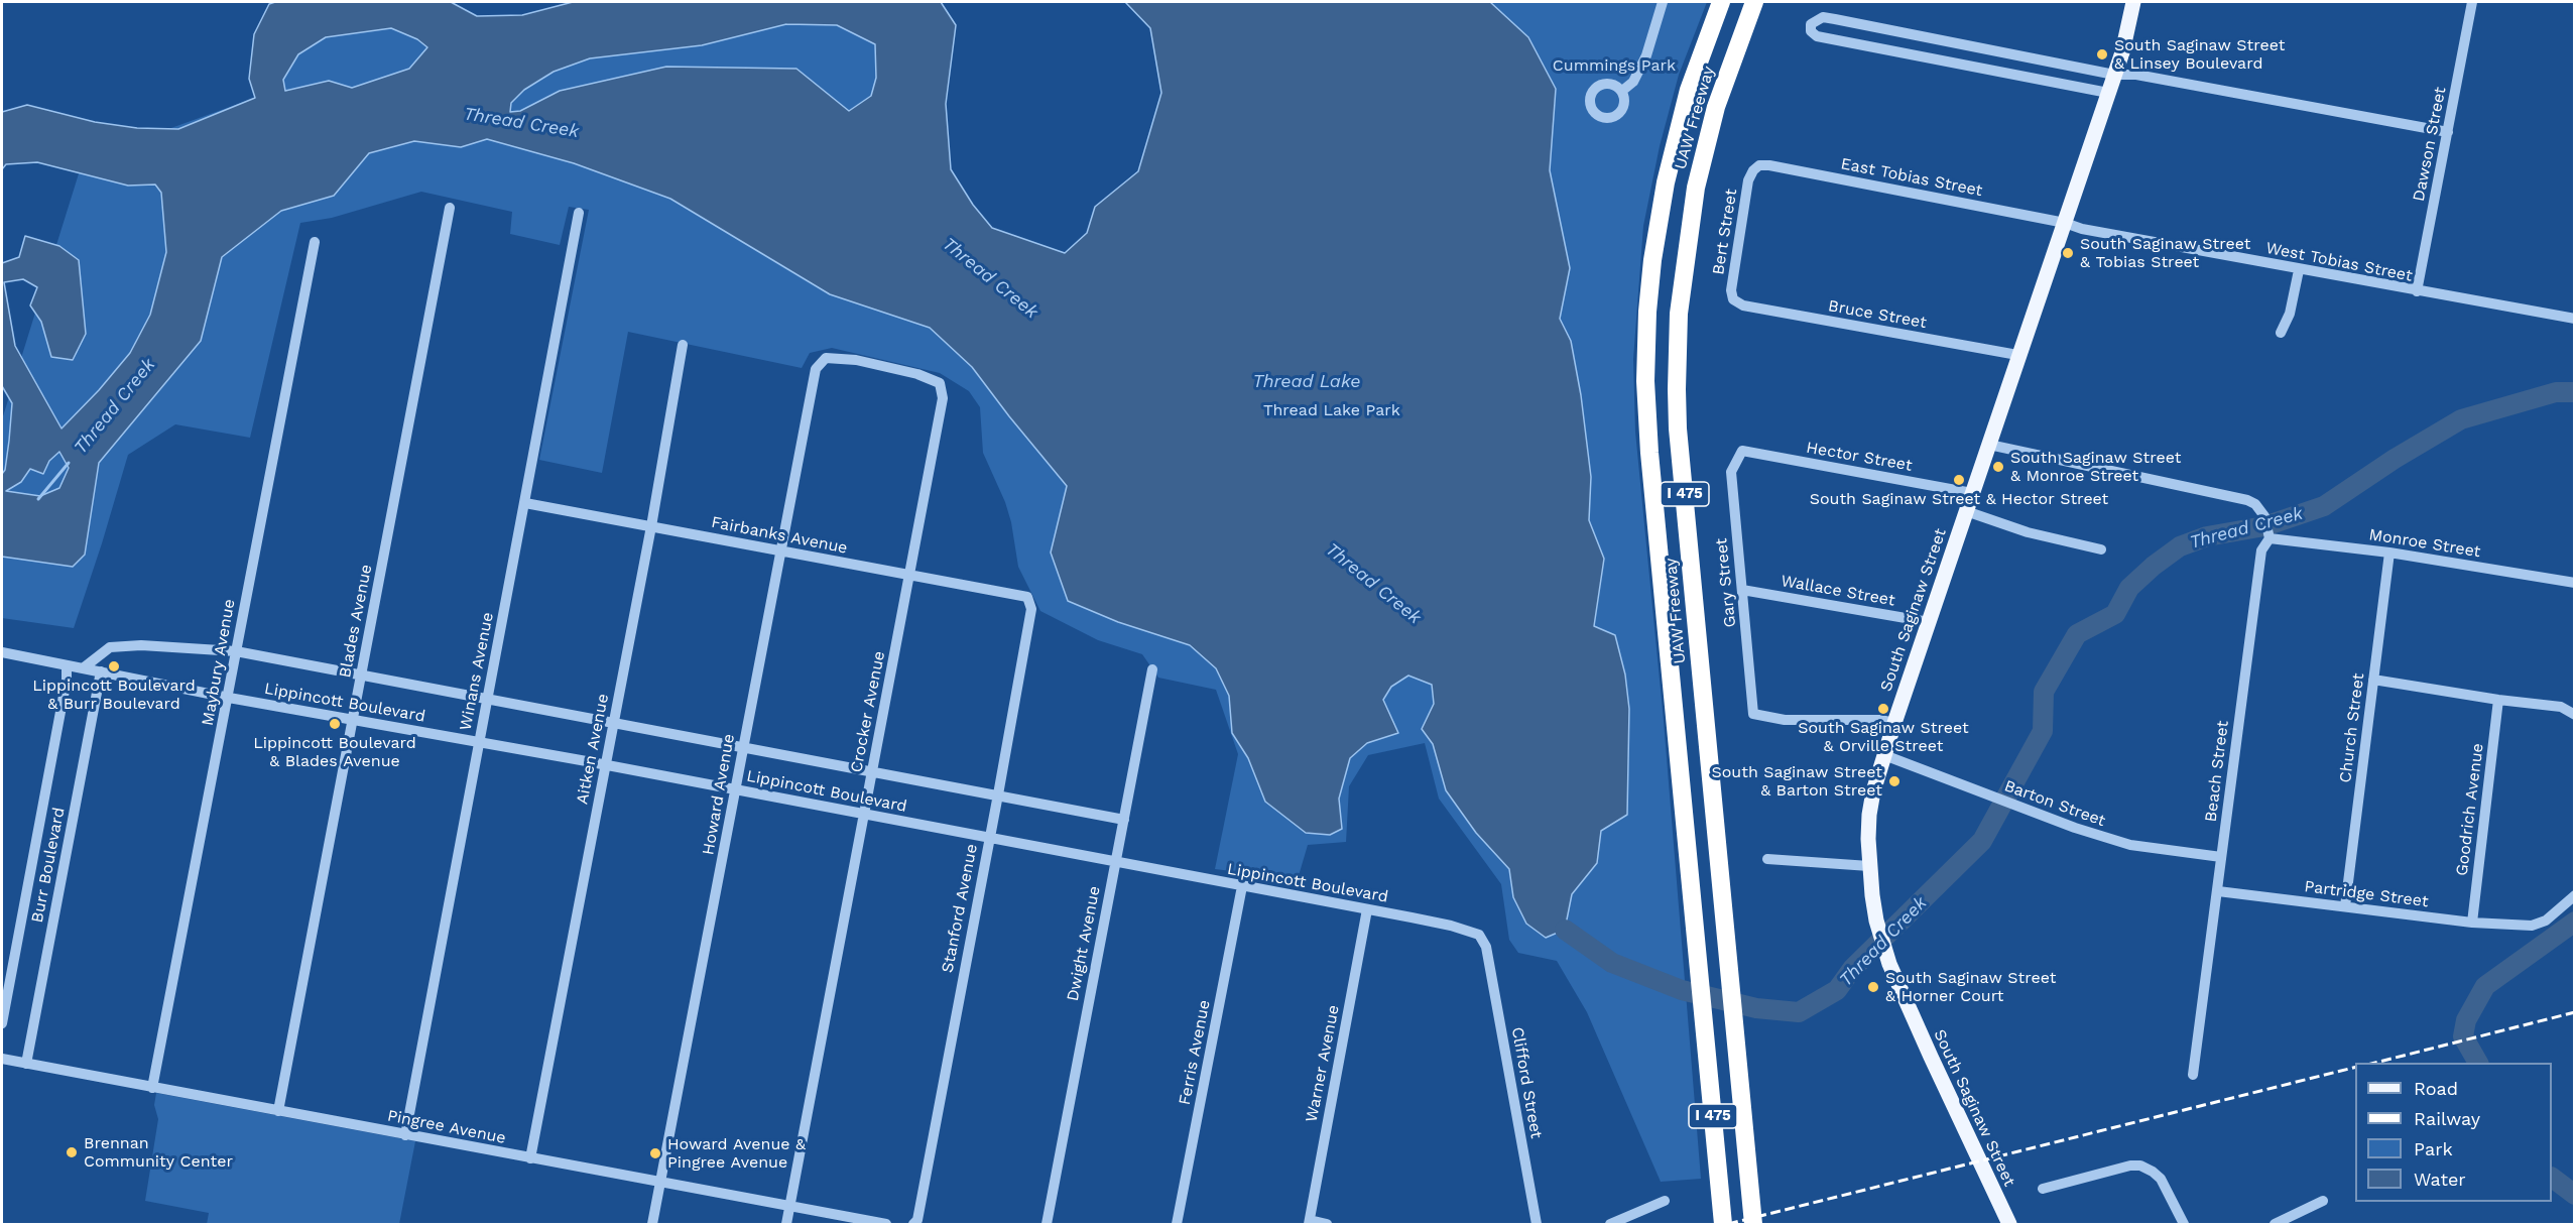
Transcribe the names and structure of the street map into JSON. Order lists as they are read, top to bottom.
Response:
{
  "streets": {
    "highway": ["UAW Freeway", "I 475"],
    "main road": ["South Saginaw Street"],
    "street": [
      "Dawson Street",
      "East Tobias Street",
      "Bert Street",
      "West Tobias Street",
      "Bruce Street",
      "Hector Street",
      "Fairbanks Avenue",
      "Monroe Street",
      "Gary Street",
      "Wallace Street",
      "Blades Avenue",
      "Maybury Avenue",
      "Winans Avenue",
      "Lippincott Boulevard",
      "Crocker Avenue",
      "Church Street",
      "Aitken Avenue",
      "Beach Street",
      "Howard Avenue",
      "Barton Street",
      "Goodrich Avenue",
      "Burr Boulevard",
      "Partridge Street",
      "Stanford Avenue",
      "Dwight Avenue",
      "Ferris Avenue",
      "Warner Avenue",
      "Clifford Street",
      "Pingree Avenue"
    ]
  },
  "crossings": [
    ["Dawson Street", "West Tobias Street"],
    ["East Tobias Street", "Bert Street"],
    ["East Tobias Street", "West Tobias Street"],
    ["East Tobias Street", "South Saginaw Street"],
    ["Bert Street", "Bruce Street"],
    ["West Tobias Street", "South Saginaw Street"],
    ["Bruce Street", "South Saginaw Street"],
    ["Hector Street", "Gary Street"],
    ["Hector Street", "South Saginaw Street"],
    ["Fairbanks Avenue", "Winans Avenue"],
    ["Fairbanks Avenue", "Crocker Avenue"],
    ["Fairbanks Avenue", "Aitken Avenue"],
    ["Fairbanks Avenue", "Howard Avenue"],
    ["Fairbanks Avenue", "Stanford Avenue"],
    ["Monroe Street", "Church Street"],
    ["Monroe Street", "Beach Street"],
    ["Gary Street", "Wallace Street"],
    ["Gary Street", "South Saginaw Street"],
    ["Wallace Street", "South Saginaw Street"],
    ["South Saginaw Street", "Barton Street"],
    ["Blades Avenue", "Lippincott Boulevard"],
    ["Blades Avenue", "Pingree Avenue"],
    ["Maybury Avenue", "Lippincott Boulevard"],
    ["Maybury Avenue", "Pingree Avenue"],
    ["Winans Avenue", "Lippincott Boulevard"],
    ["Winans Avenue", "Pingree Avenue"],
    ["Lippincott Boulevard", "Crocker Avenue"],
    ["Lippincott Boulevard", "Aitken Avenue"],
    ["Lippincott Boulevard", "Howard Avenue"],
    ["Lippincott Boulevard", "Burr Boulevard"],
    ["Lippincott Boulevard", "Stanford Avenue"],
    ["Lippincott Boulevard", "Dwight Avenue"],
    ["Lippincott Boulevard", "Ferris Avenue"],
    ["Lippincott Boulevard", "Warner Avenue"],
    ["Lippincott Boulevard", "Clifford Street"],
    ["Crocker Avenue", "Howard Avenue"],
    ["Crocker Avenue", "Pingree Avenue"],
    ["Church Street", "Partridge Street"],
    ["Aitken Avenue", "Pingree Avenue"],
    ["Beach Street", "Barton Street"],
    ["Beach Street", "Partridge Street"],
    ["Howard Avenue", "Pingree Avenue"],
    ["Goodrich Avenue", "Partridge Street"],
    ["Burr Boulevard", "Pingree Avenue"]
  ],
  "water": ["Thread Creek", "Thread Lake"],
  "parks": ["Cummings Park", "Thread Lake Park"],
  "places": [
    "South Saginaw Street & Linsey Boulevard",
    "South Saginaw Street & Tobias Street",
    "South Saginaw Street & Monroe Street",
    "South Saginaw Street & Hector Street",
    "Lippincott Boulevard & Burr Boulevard",
    "South Saginaw Street & Orville Street",
    "Lippincott Boulevard & Blades Avenue",
    "South Saginaw Street & Barton Street",
    "South Saginaw Street & Horner Court",
    "Brennan Community Center",
    "Howard Avenue & Pingree Avenue"
  ],
  "legend": [
    "Road",
    "Railway",
    "Park",
    "Water"
  ]
}
